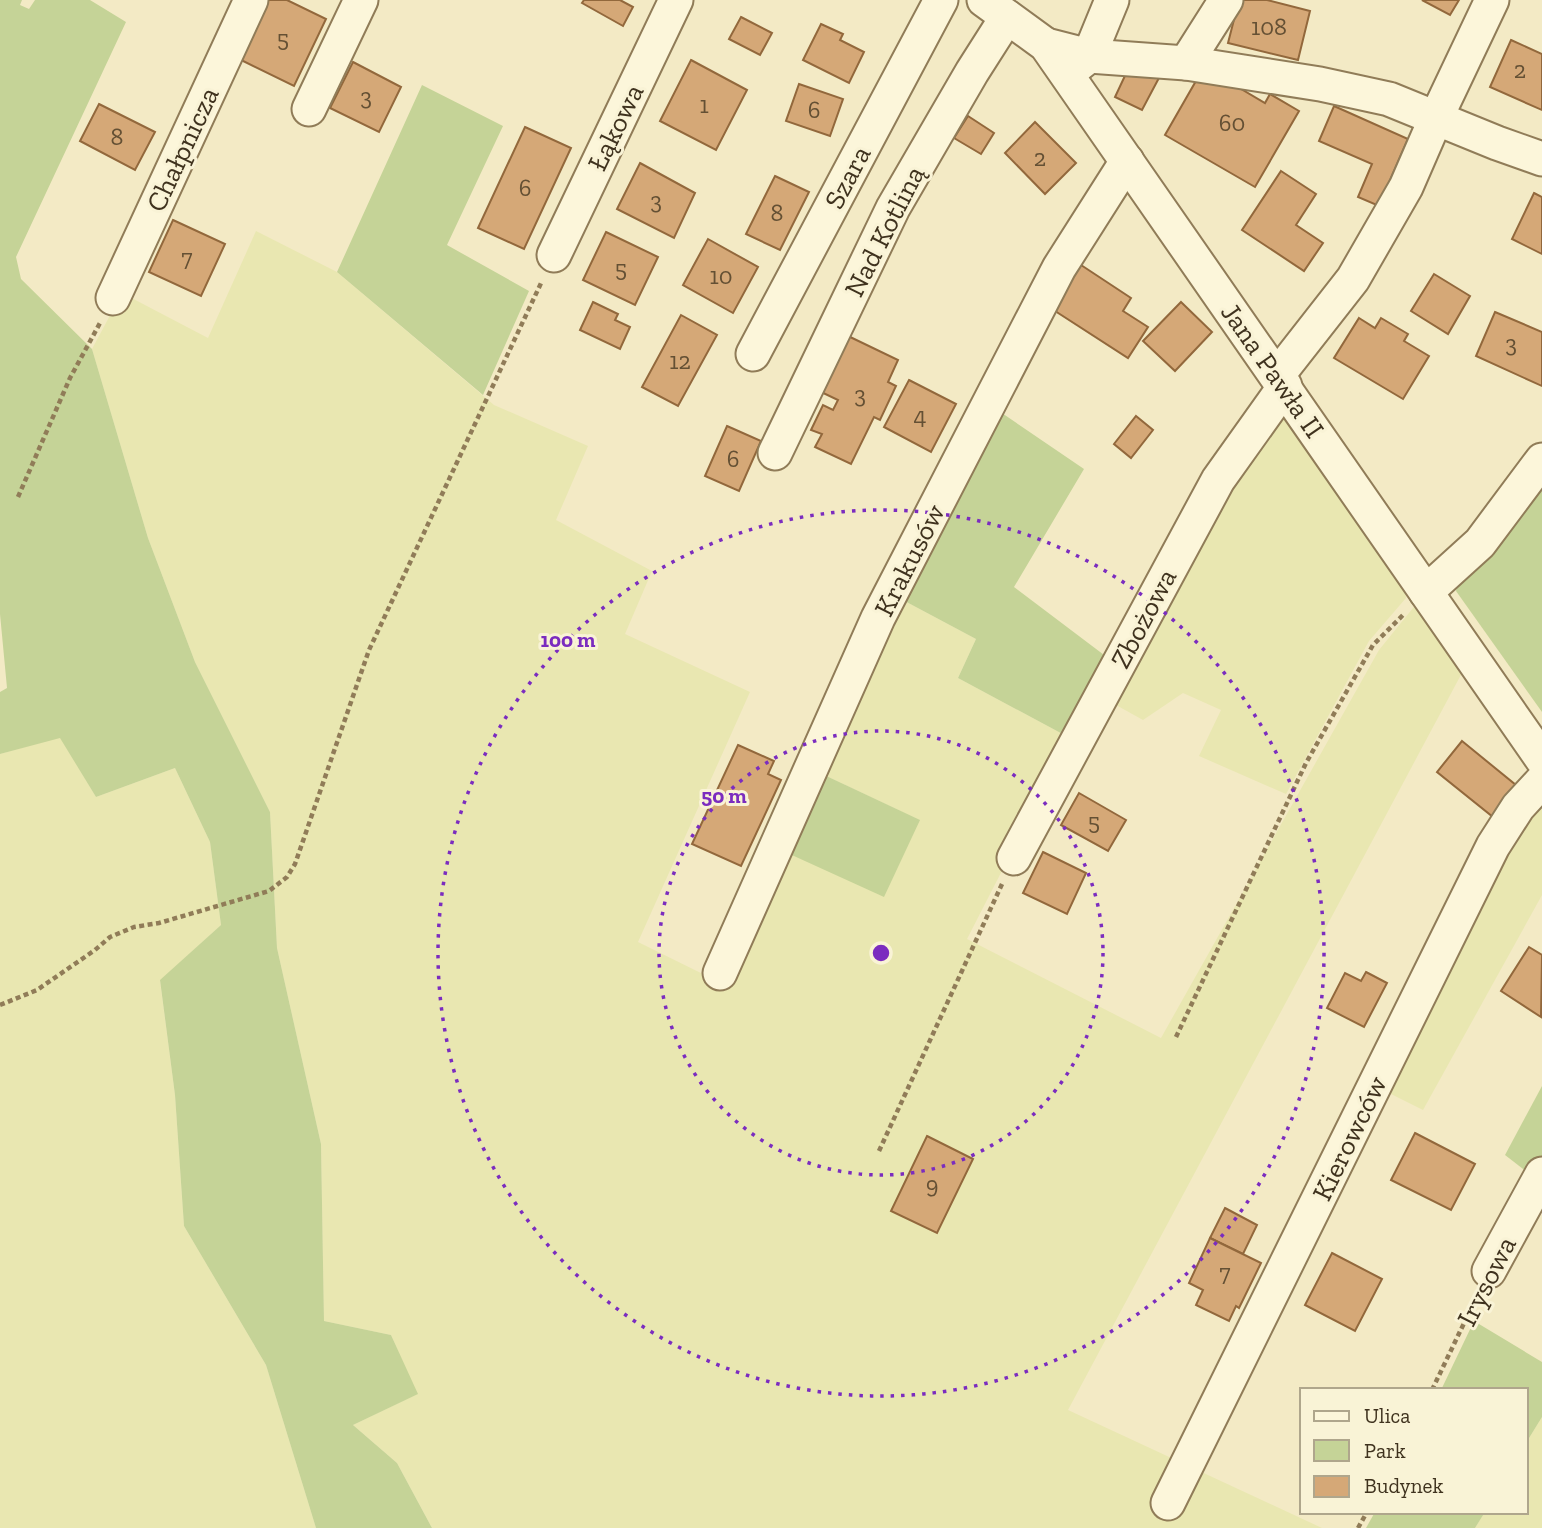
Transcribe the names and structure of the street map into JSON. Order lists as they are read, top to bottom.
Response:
{
  "streets": {
    "street": [
      "Łąkowa",
      "Chałpnicza",
      "Szara",
      "Nad Kotliną",
      "Jana Pawła II",
      "Krakusów",
      "Zbożowa",
      "Kierowców",
      "Irysowa"
    ]
  },
  "crossings": [
    ["Nad Kotliną", "Jana Pawła II"],
    ["Jana Pawła II", "Krakusów"],
    ["Jana Pawła II", "Zbożowa"]
  ],
  "house_numbers": [
    "108",
    "5",
    "2",
    "3",
    "1",
    "6",
    "60",
    "8",
    "2",
    "6",
    "3",
    "8",
    "7",
    "5",
    "10",
    "3",
    "12",
    "3",
    "4",
    "6",
    "5",
    "9",
    "7"
  ],
  "legend": ["Ulica", "Park", "Budynek"],
  "rings": ["100 m", "50 m"]
}
